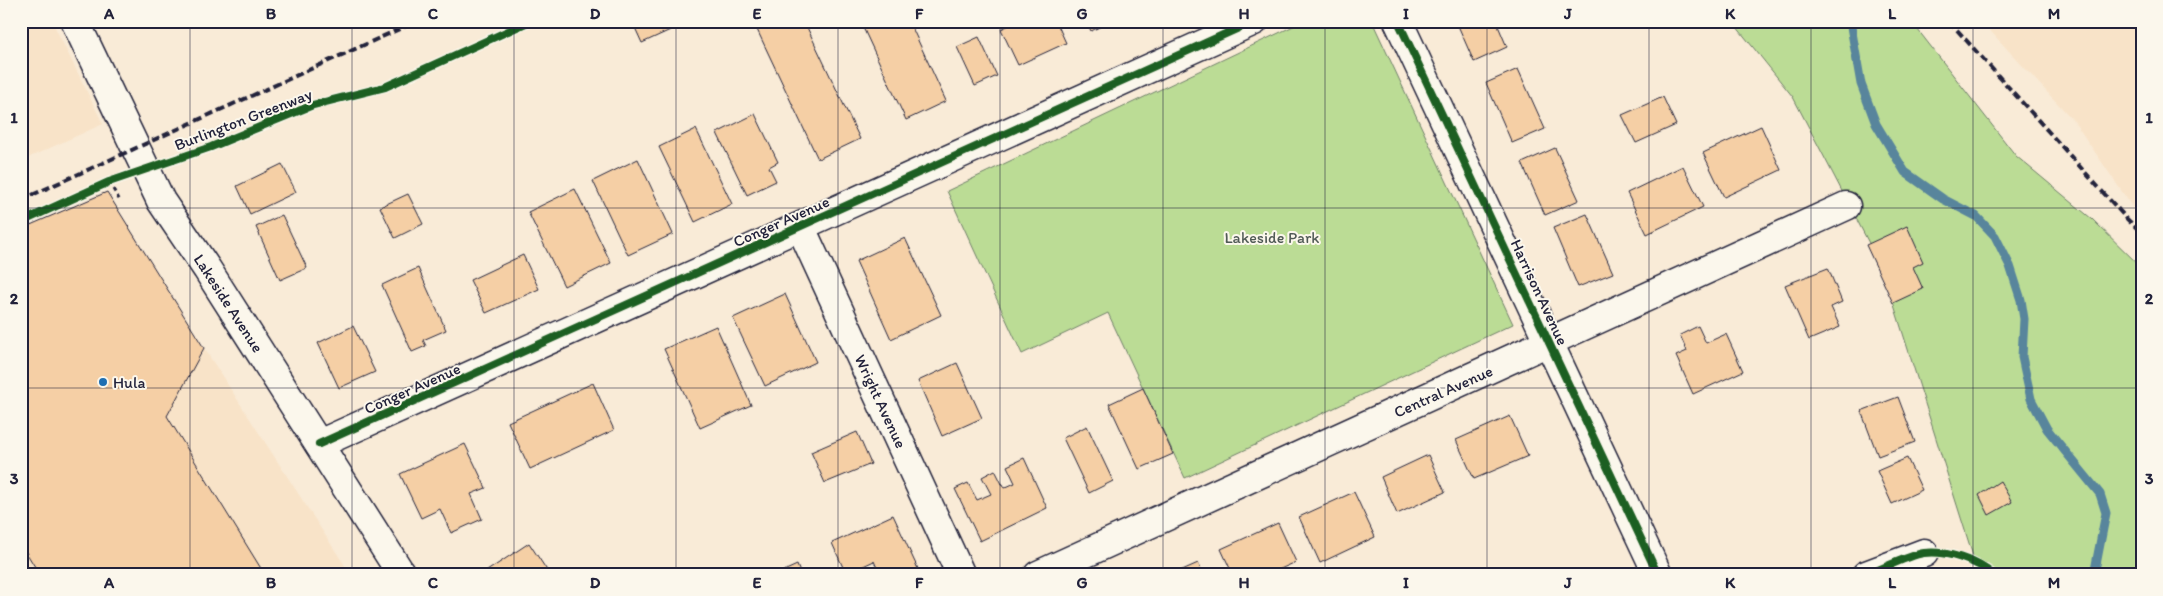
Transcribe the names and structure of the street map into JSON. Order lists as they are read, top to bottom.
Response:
{
  "streets": {
    "street": [
      "Conger Avenue",
      "Harrison Avenue",
      "Lakeside Avenue",
      "Central Avenue",
      "Wright Avenue"
    ],
    "cycle path": ["Burlington Greenway"]
  },
  "crossings": [
    ["Conger Avenue", "Lakeside Avenue"],
    ["Conger Avenue", "Wright Avenue"],
    ["Harrison Avenue", "Central Avenue"]
  ],
  "parks": ["Lakeside Park"],
  "places": ["Hula"],
  "grid": {
    "columns": [
      "A",
      "B",
      "C",
      "D",
      "E",
      "F",
      "G",
      "H",
      "I",
      "J",
      "K",
      "L",
      "M"
    ],
    "rows": ["1", "2", "3"]
  }
}
